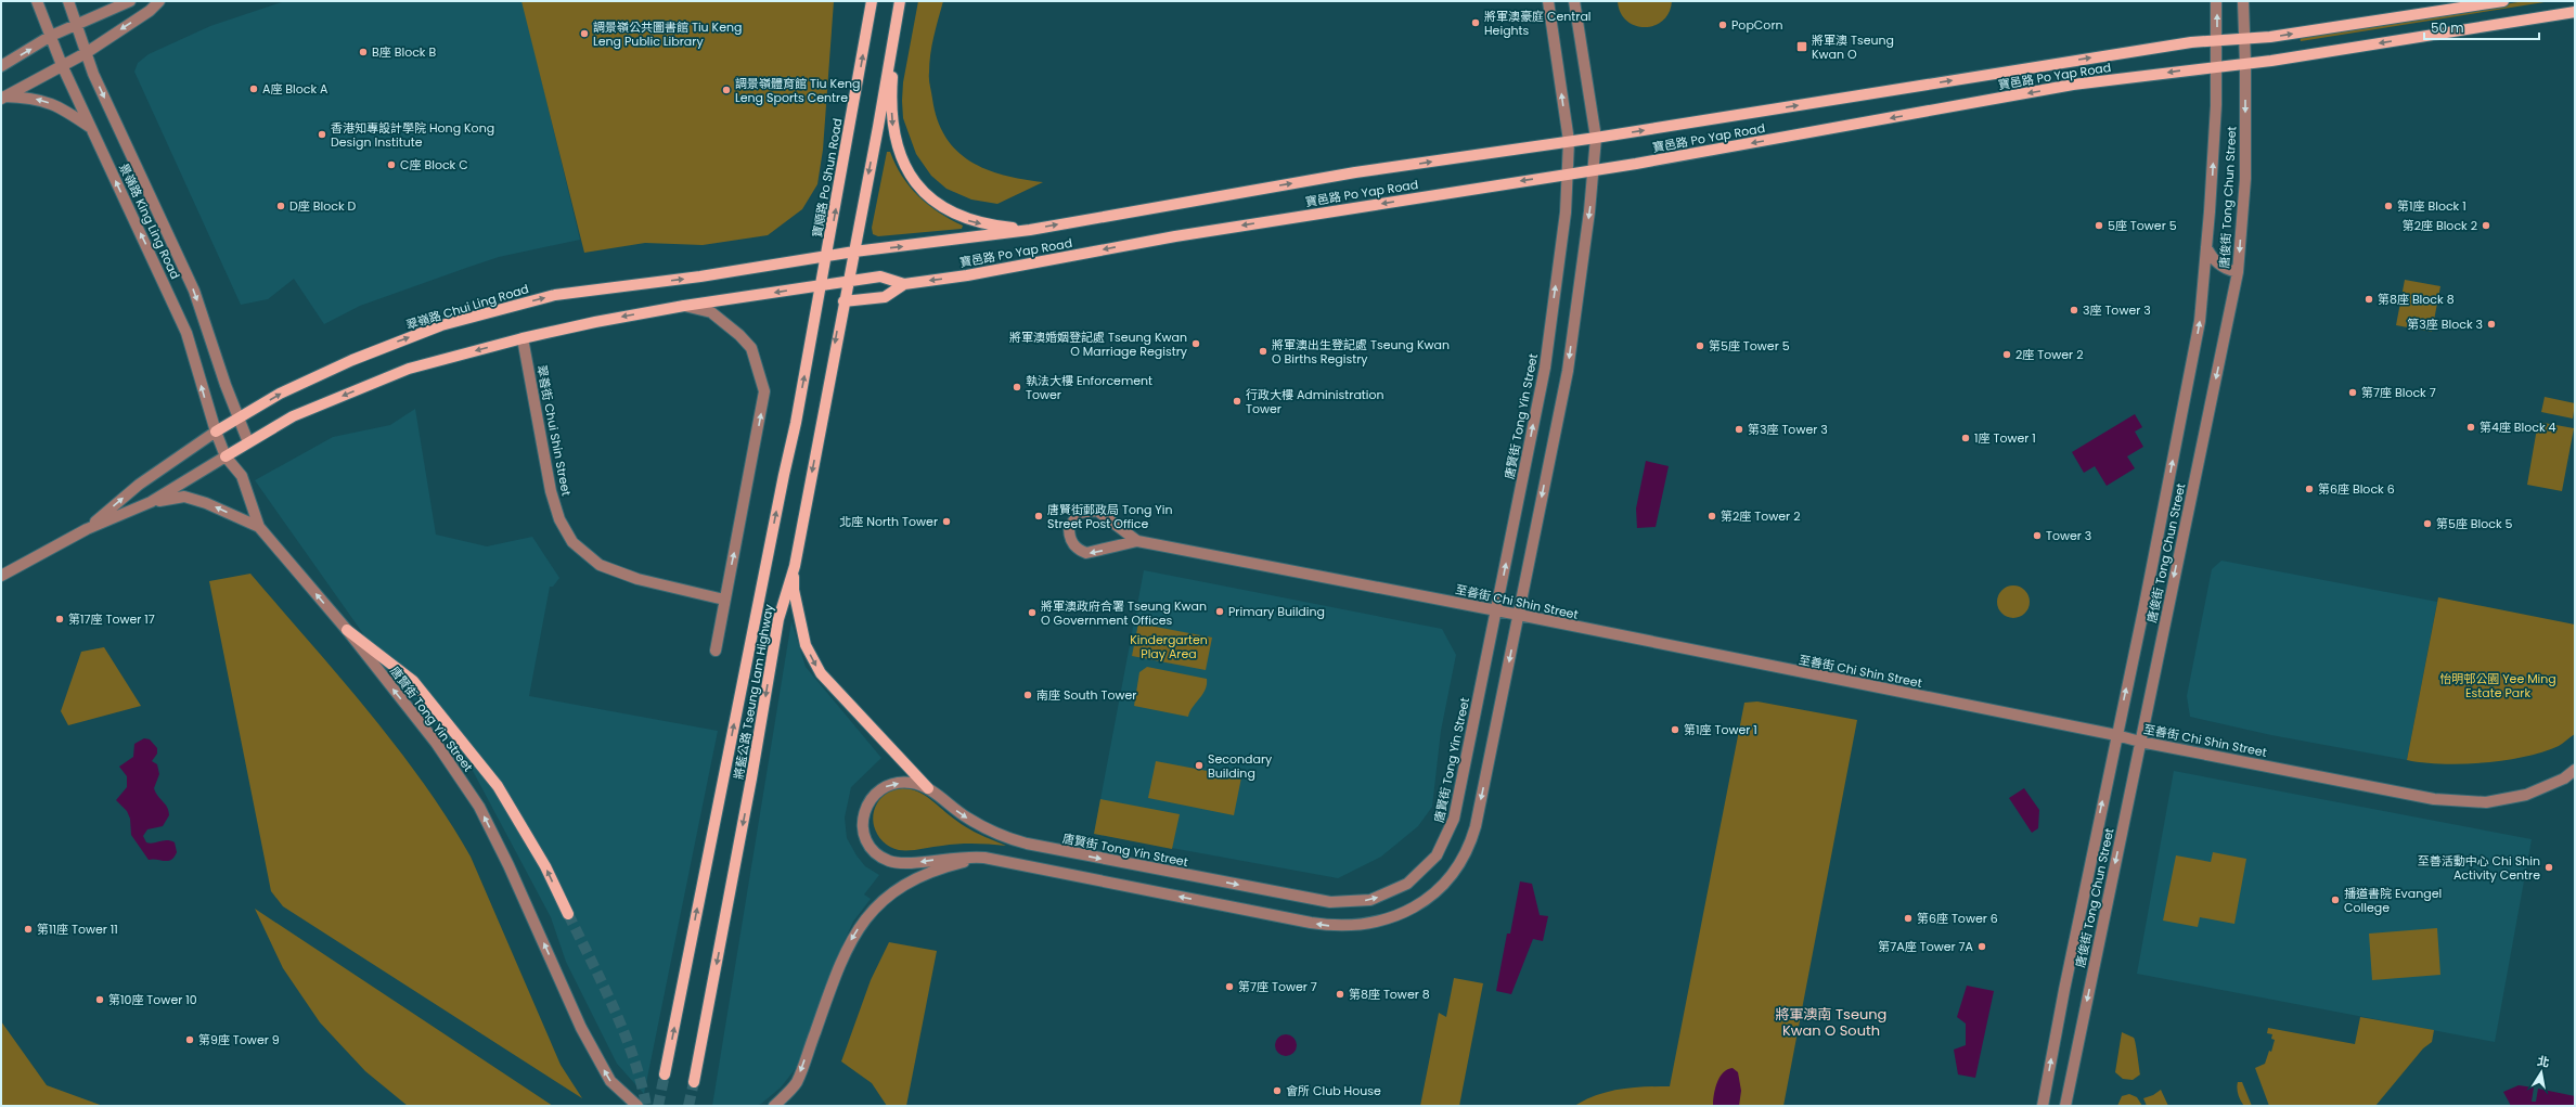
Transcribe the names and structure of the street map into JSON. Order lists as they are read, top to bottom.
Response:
{
  "streets": {
    "main road": [
      "寶邑路 Po Yap Road",
      "寶順路 Po Shun Road",
      "翠嶺路 Chui Ling Road",
      "將藍公路 Tseung Lam Highway"
    ],
    "street": [
      "唐俊街 Tong Chun Street",
      "景嶺路 King Ling Road",
      "唐賢街 Tong Yin Street",
      "翠善街 Chui Shin Street",
      "至善街 Chi Shin Street"
    ]
  },
  "crossings": [
    ["寶邑路 Po Yap Road", "唐俊街 Tong Chun Street"],
    ["寶邑路 Po Yap Road", "翠嶺路 Chui Ling Road"],
    ["寶邑路 Po Yap Road", "唐賢街 Tong Yin Street"],
    ["寶邑路 Po Yap Road", "將藍公路 Tseung Lam Highway"],
    ["寶順路 Po Shun Road", "翠嶺路 Chui Ling Road"],
    ["寶順路 Po Shun Road", "將藍公路 Tseung Lam Highway"],
    ["唐俊街 Tong Chun Street", "至善街 Chi Shin Street"],
    ["景嶺路 King Ling Road", "翠嶺路 Chui Ling Road"],
    ["景嶺路 King Ling Road", "唐賢街 Tong Yin Street"],
    ["翠嶺路 Chui Ling Road", "唐賢街 Tong Yin Street"],
    ["翠嶺路 Chui Ling Road", "翠善街 Chui Shin Street"],
    ["翠嶺路 Chui Ling Road", "將藍公路 Tseung Lam Highway"],
    ["唐賢街 Tong Yin Street", "至善街 Chi Shin Street"]
  ],
  "districts": ["將軍澳南 Tseung Kwan O South"],
  "parks": ["Kindergarten Play Area", "怡明邨公園 Yee Ming Estate Park"],
  "places": {
    "other": [
      "將軍澳豪庭 Central Heights",
      "PopCorn",
      "調景嶺公共圖書館 Tiu Keng Leng Public Library",
      "B座 Block B",
      "A座 Block A",
      "調景嶺體育館 Tiu Keng Leng Sports Centre",
      "香港知專設計學院 Hong Kong Design Institute",
      "C座 Block C",
      "D座 Block D",
      "第1座 Block 1",
      "5座 Tower 5",
      "第2座 Block 2",
      "第8座 Block 8",
      "3座 Tower 3",
      "第3座 Block 3",
      "將軍澳婚姻登記處 Tseung Kwan O Marriage Registry",
      "第5座 Tower 5",
      "將軍澳出生登記處 Tseung Kwan O Births Registry",
      "2座 Tower 2",
      "執法大樓 Enforcement Tower",
      "第7座 Block 7",
      "行政大樓 Administration Tower",
      "第4座 Block 4",
      "第3座 Tower 3",
      "1座 Tower 1",
      "第6座 Block 6",
      "唐賢街郵政局 Tong Yin Street Post Office",
      "第2座 Tower 2",
      "北座 North Tower",
      "第5座 Block 5",
      "Tower 3",
      "Primary Building",
      "將軍澳政府合署 Tseung Kwan O Government Offices",
      "第17座 Tower 17",
      "南座 South Tower",
      "第1座 Tower 1",
      "Secondary Building",
      "至善活動中心 Chi Shin Activity Centre",
      "播道書院 Evangel College",
      "第6座 Tower 6",
      "第11座 Tower 11",
      "第7A座 Tower 7A",
      "第7座 Tower 7",
      "第8座 Tower 8",
      "第10座 Tower 10",
      "第9座 Tower 9",
      "會所 Club House"
    ],
    "transit": ["將軍澳 Tseung Kwan O"]
  },
  "scale_bar": "50 m",
  "north": "top"
}
